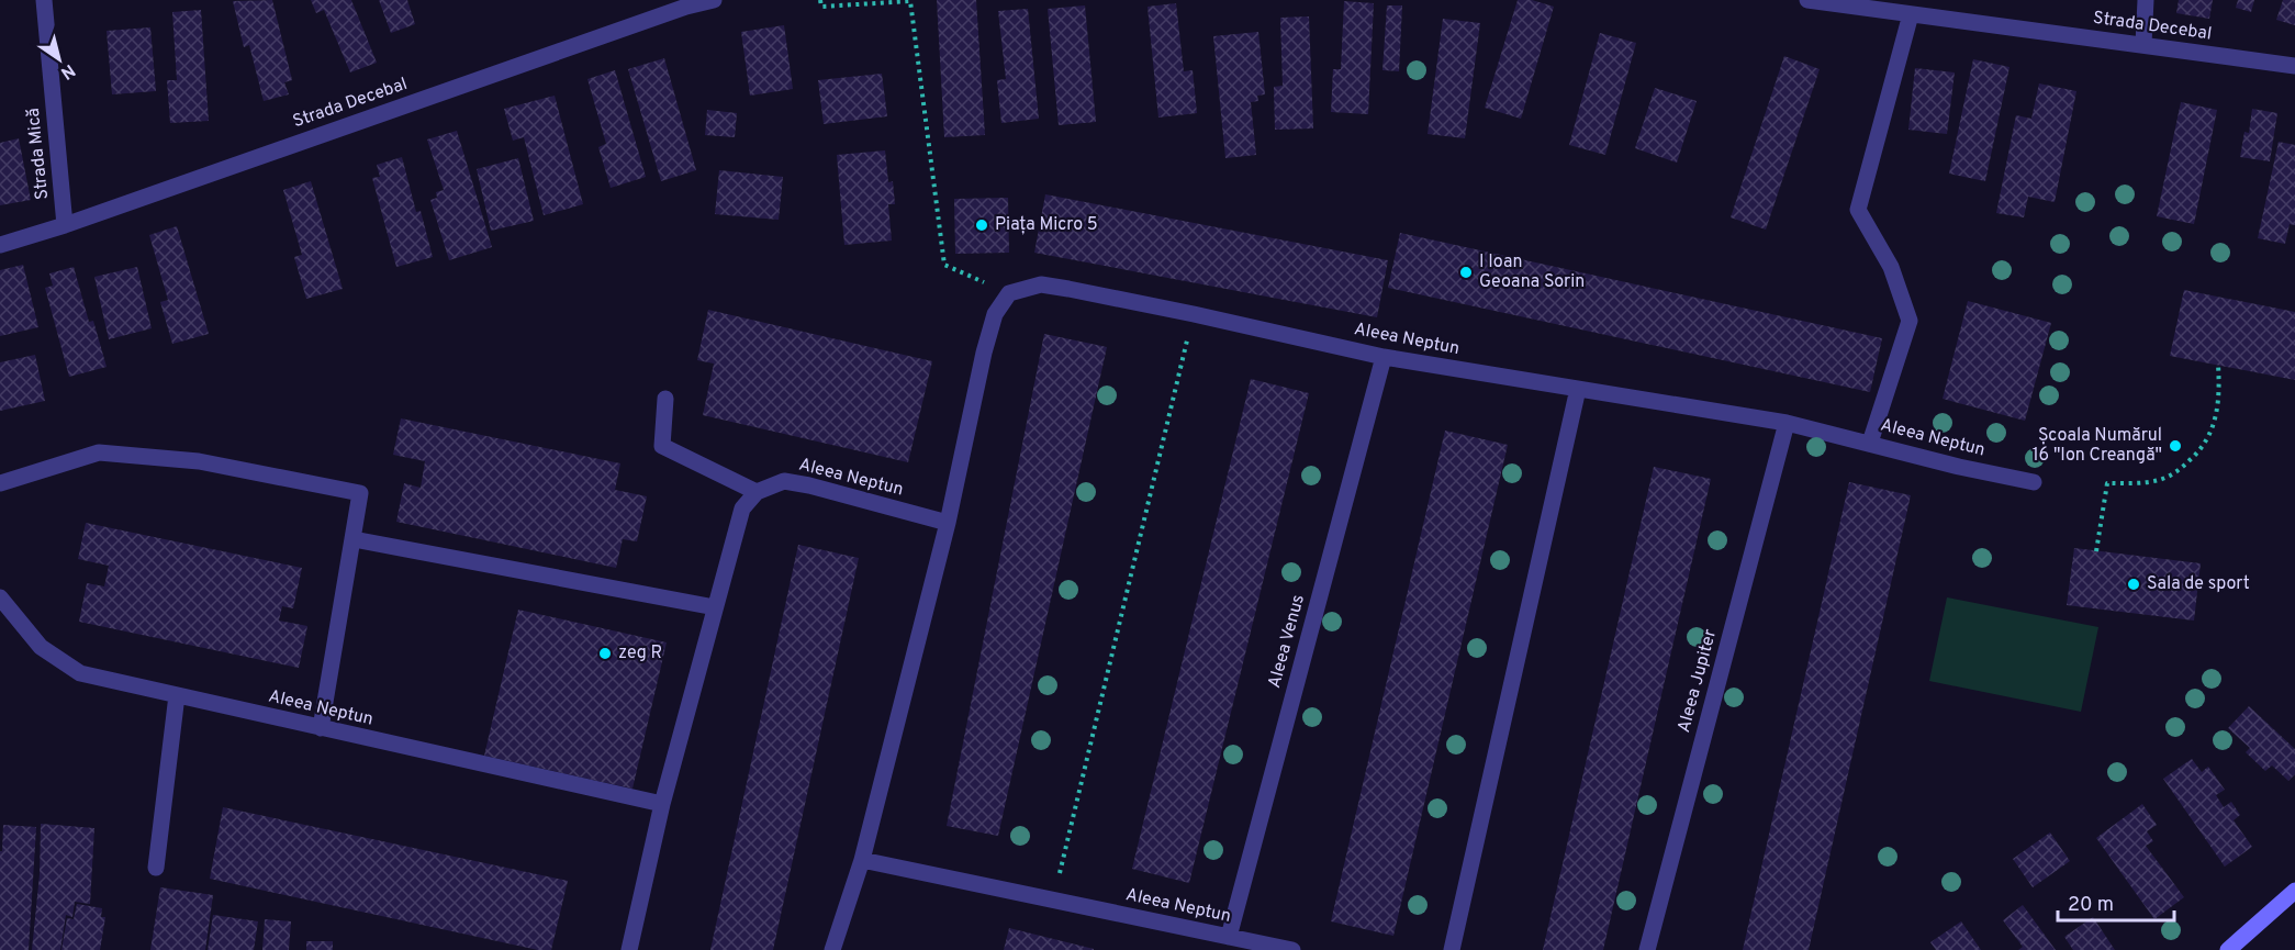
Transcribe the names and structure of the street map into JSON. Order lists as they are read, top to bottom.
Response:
{
  "streets": {
    "street": [
      "Strada Decebal",
      "Strada Mică",
      "Aleea Neptun",
      "Aleea Venus",
      "Aleea Jupiter"
    ]
  },
  "crossings": [
    ["Strada Decebal", "Strada Mică"],
    ["Aleea Neptun", "Aleea Venus"],
    ["Aleea Neptun", "Aleea Jupiter"]
  ],
  "places": [
    "Piața Micro 5",
    "I Ioan Geoana Sorin",
    "Școala Numărul 16 \"Ion Creangă\"",
    "Sala de sport",
    "zeg R"
  ],
  "scale_bar": "20 m",
  "north": "bottom right"
}
